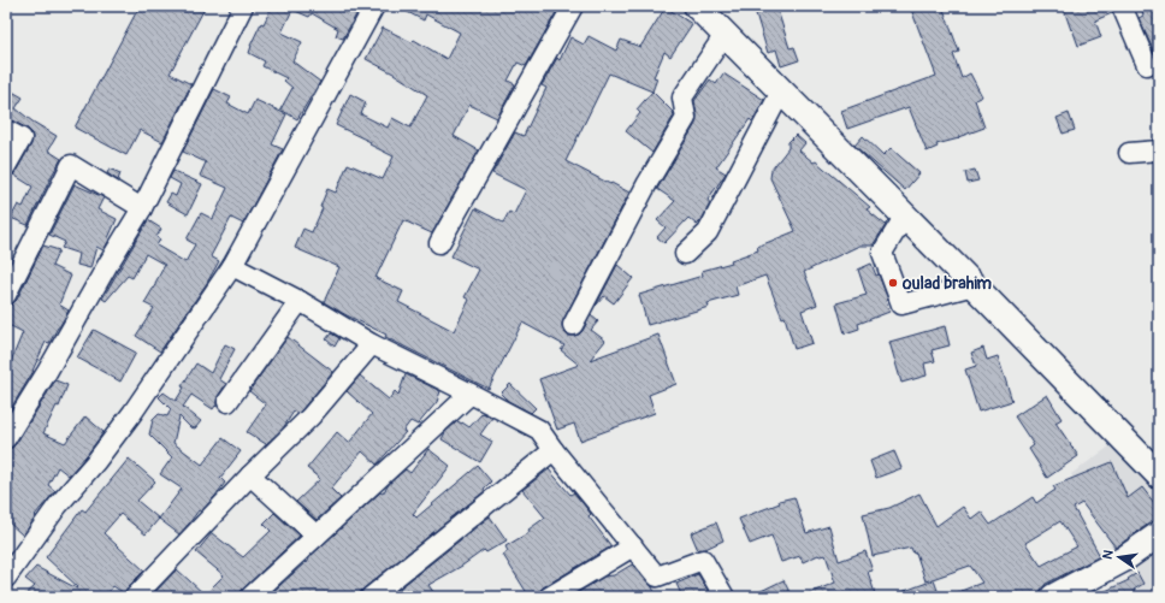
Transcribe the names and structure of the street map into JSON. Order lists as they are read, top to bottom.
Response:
{
  "places": ["oulad brahim"],
  "north": "left"
}
